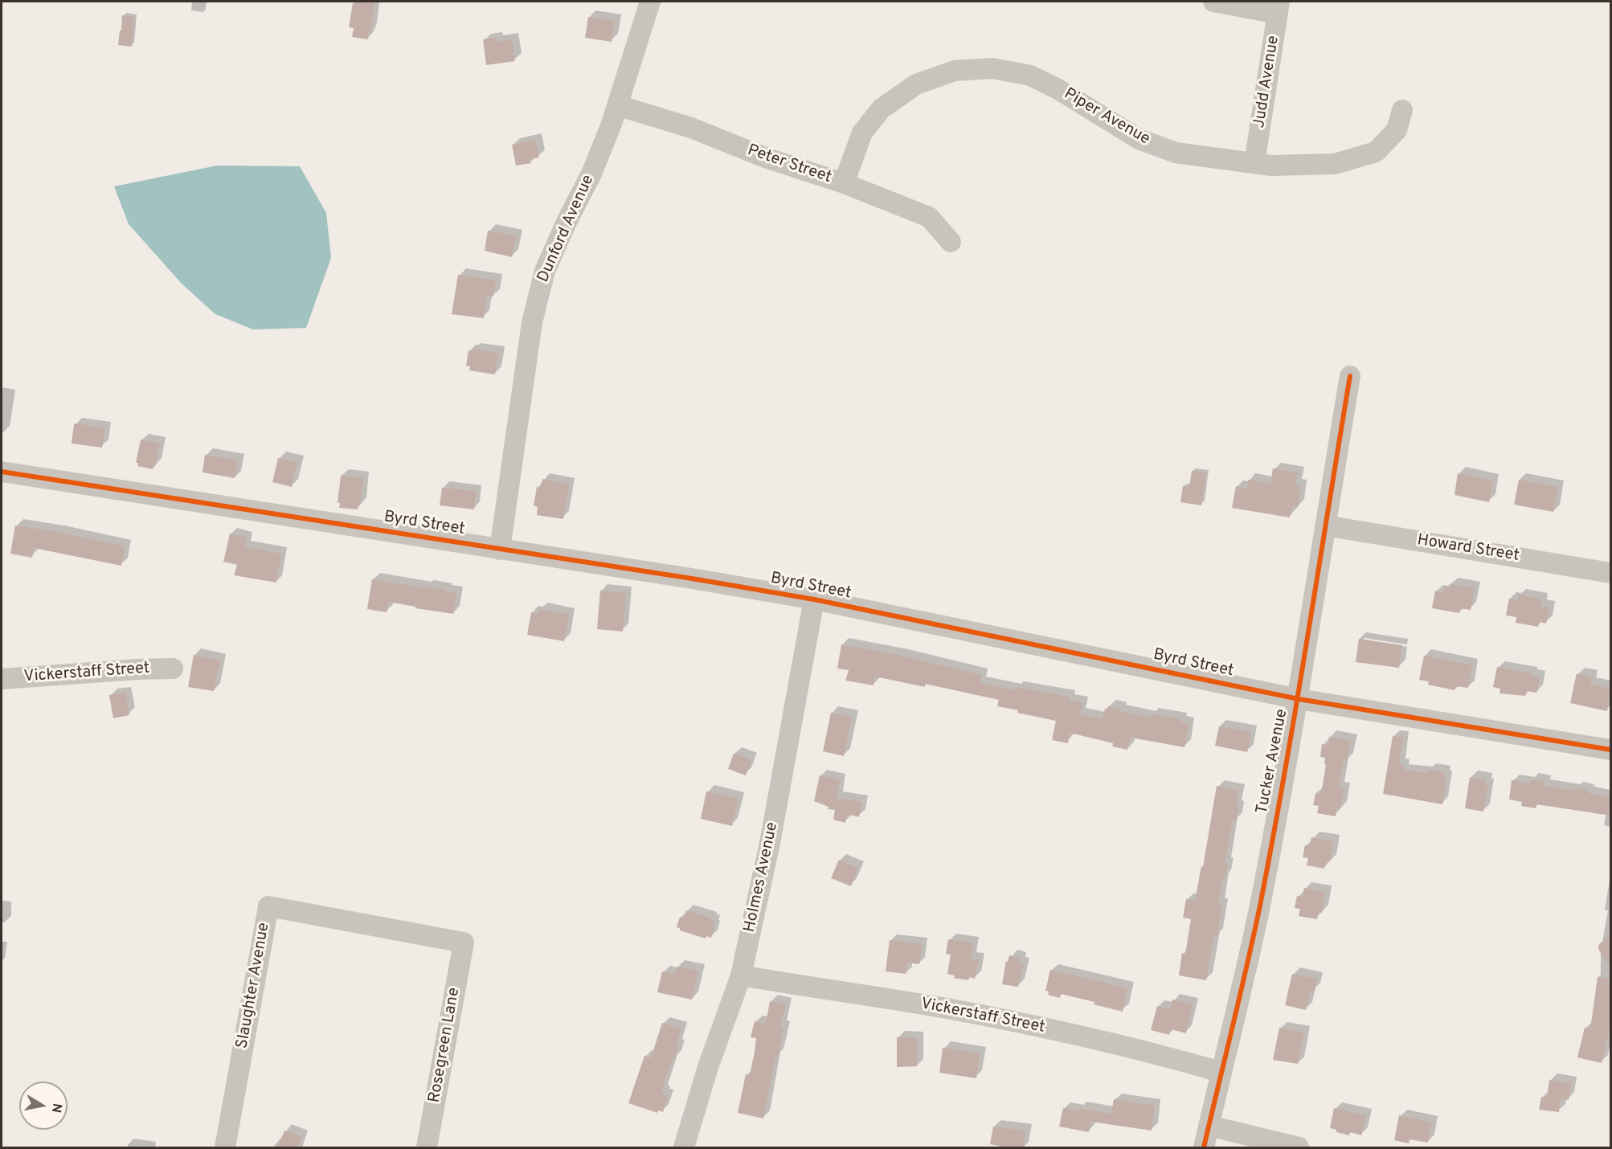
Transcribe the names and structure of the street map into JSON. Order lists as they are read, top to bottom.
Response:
{
  "streets": {
    "street": [
      "Judd Avenue",
      "Piper Avenue",
      "Peter Street",
      "Dunford Avenue",
      "Byrd Street",
      "Howard Street",
      "Vickerstaff Street",
      "Tucker Avenue",
      "Holmes Avenue",
      "Slaughter Avenue",
      "Rosegreen Lane"
    ]
  },
  "crossings": [
    ["Judd Avenue", "Piper Avenue"],
    ["Piper Avenue", "Peter Street"],
    ["Peter Street", "Dunford Avenue"],
    ["Dunford Avenue", "Byrd Street"],
    ["Byrd Street", "Tucker Avenue"],
    ["Byrd Street", "Holmes Avenue"],
    ["Howard Street", "Tucker Avenue"],
    ["Vickerstaff Street", "Tucker Avenue"],
    ["Vickerstaff Street", "Holmes Avenue"],
    ["Slaughter Avenue", "Rosegreen Lane"]
  ],
  "north": "right"
}
